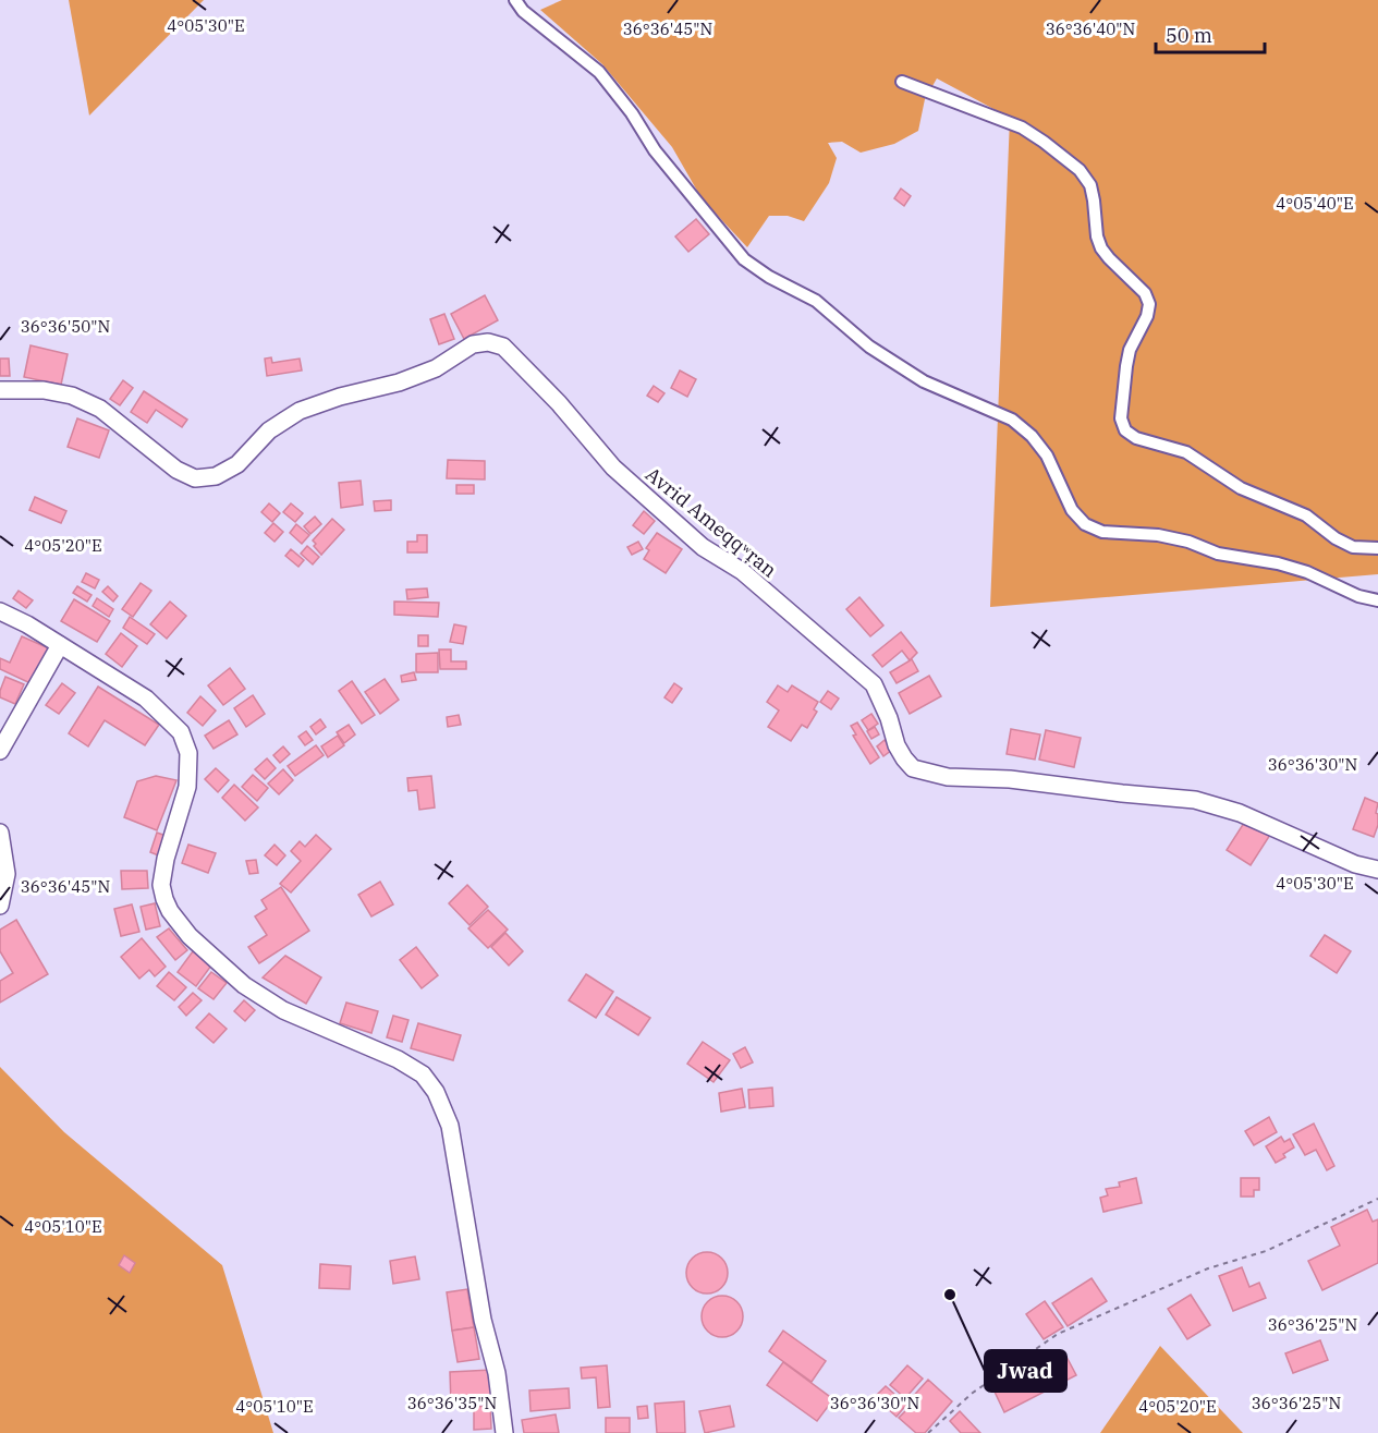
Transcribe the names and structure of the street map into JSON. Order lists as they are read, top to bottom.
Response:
{
  "streets": {
    "street": ["Avrid Ameqqʷṛan"]
  },
  "places": ["Jwad"],
  "scale_bar": "50 m",
  "coordinates": [
    "4°05'30\"E",
    "36°36'45\"N",
    "36°36'40\"N",
    "4°05'40\"E",
    "36°36'50\"N",
    "4°05'20\"E",
    "36°36'30\"N",
    "4°05'10\"E",
    "36°36'25\"N",
    "36°36'35\"N"
  ]
}
